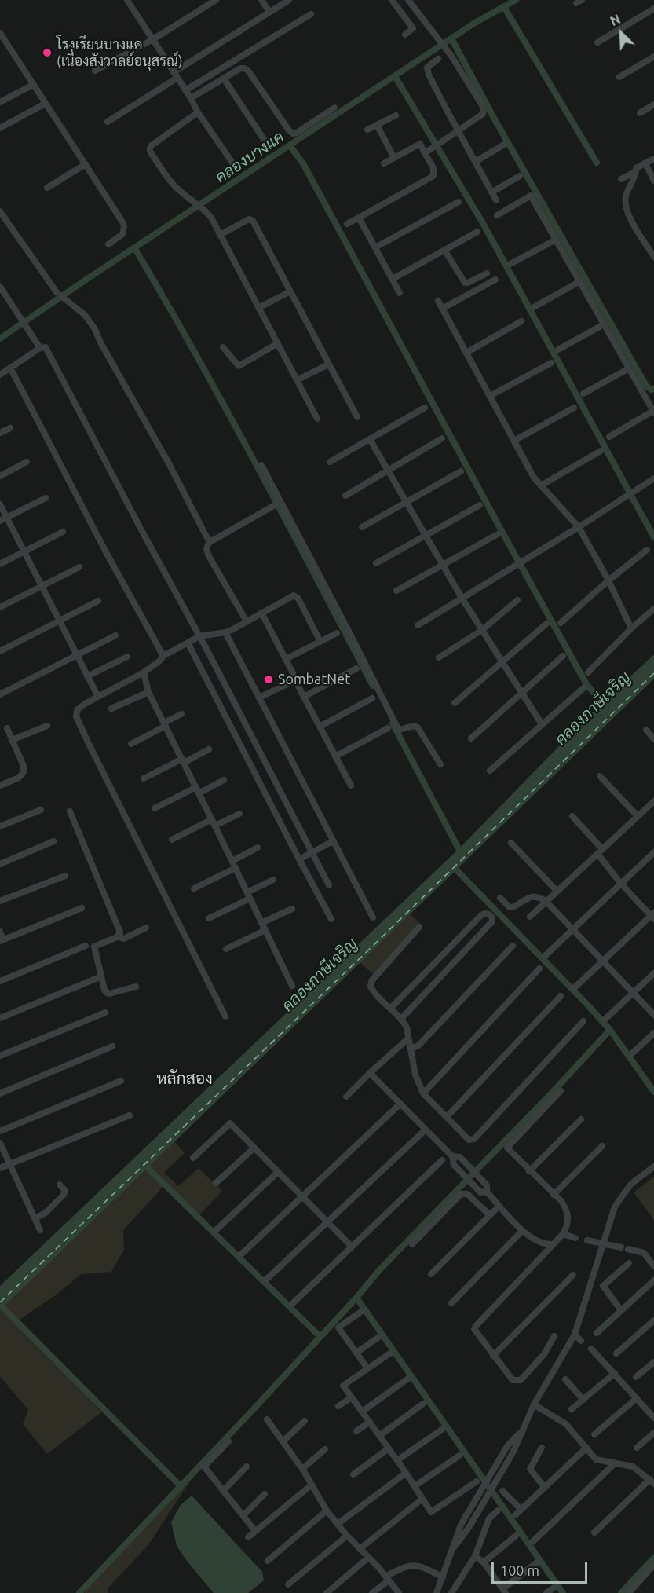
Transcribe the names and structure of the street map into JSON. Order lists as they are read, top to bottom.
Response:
{
  "districts": ["หลักสอง"],
  "water": ["คลองบางแค", "คลองภาษีเจริญ"],
  "places": ["โรงเรียนบางแค (เนื่องสังวาลย์อนุสรณ์)", "SombatNet"],
  "scale_bar": "100 m",
  "north": "top left"
}
